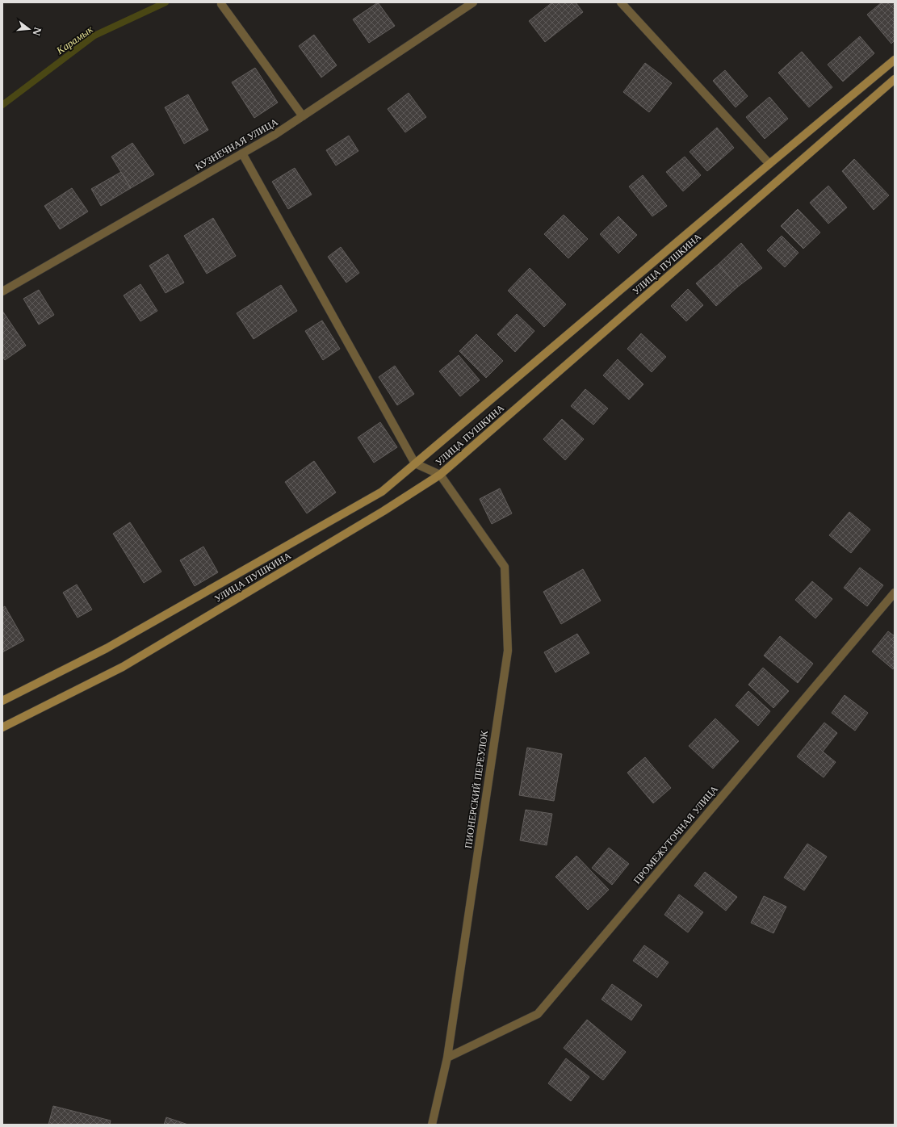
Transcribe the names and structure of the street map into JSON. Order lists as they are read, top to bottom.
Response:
{
  "streets": {
    "street": [
      "КУЗНЕЧНАЯ УЛИЦА",
      "УЛИЦА ПУШКИНА",
      "ПИОНЕРСКИЙ ПЕРЕУЛОК",
      "ПРОМЕЖУТОЧНАЯ УЛИЦА"
    ]
  },
  "crossings": [
    ["УЛИЦА ПУШКИНА", "ПИОНЕРСКИЙ ПЕРЕУЛОК"],
    ["ПИОНЕРСКИЙ ПЕРЕУЛОК", "ПРОМЕЖУТОЧНАЯ УЛИЦА"]
  ],
  "water": ["Карамык"],
  "north": "right"
}
